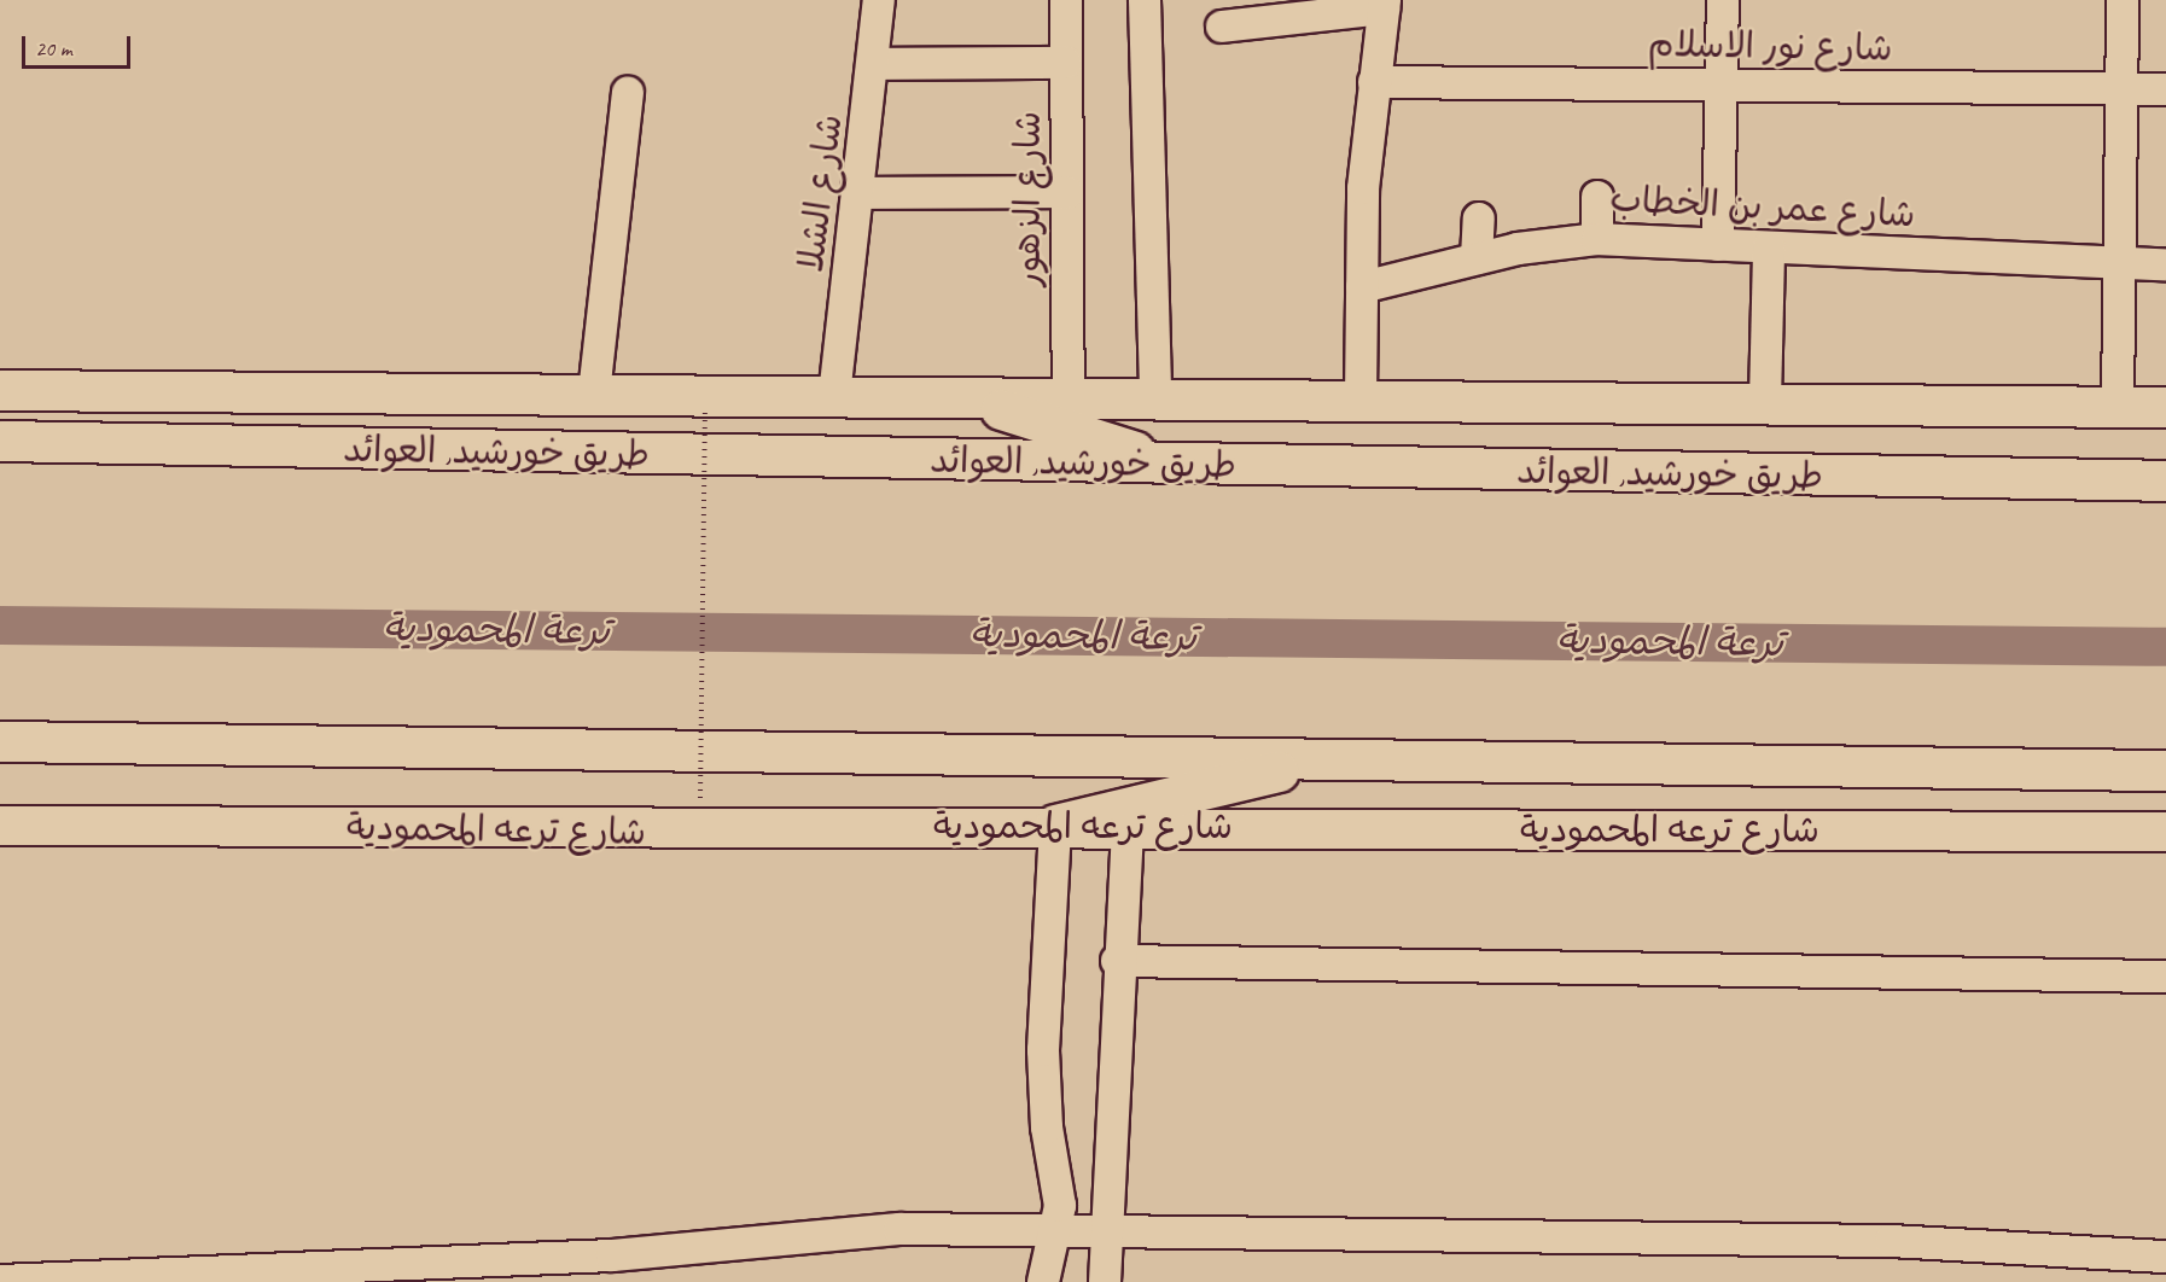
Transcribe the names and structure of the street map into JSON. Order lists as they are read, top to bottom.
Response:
{
  "streets": {
    "main road": ["طريق خورشيد, العوائد"],
    "street": [
      "شارع نور الاسلام",
      "شارع الشلا",
      "شارع الزهور",
      "شارع عمر بن الخطاب",
      "شارع ترعه المحمودية"
    ]
  },
  "crossings": [
    ["شارع الشلا", "طريق خورشيد, العوائد"],
    ["شارع الزهور", "طريق خورشيد, العوائد"]
  ],
  "water": ["ترعة المحمودية"],
  "scale_bar": "20 m"
}
